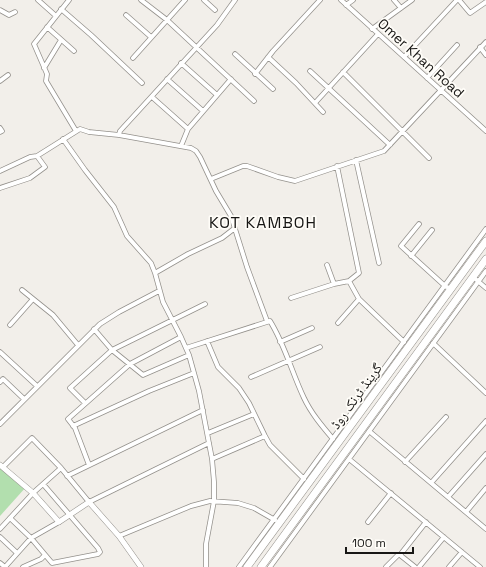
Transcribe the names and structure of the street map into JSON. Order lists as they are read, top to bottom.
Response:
{
  "streets": {
    "highway": ["گرینڈ ٹرنک روڈ"],
    "street": ["Omer Khan Road"]
  },
  "districts": ["KOT KAMBOH"],
  "scale_bar": "100 m"
}
